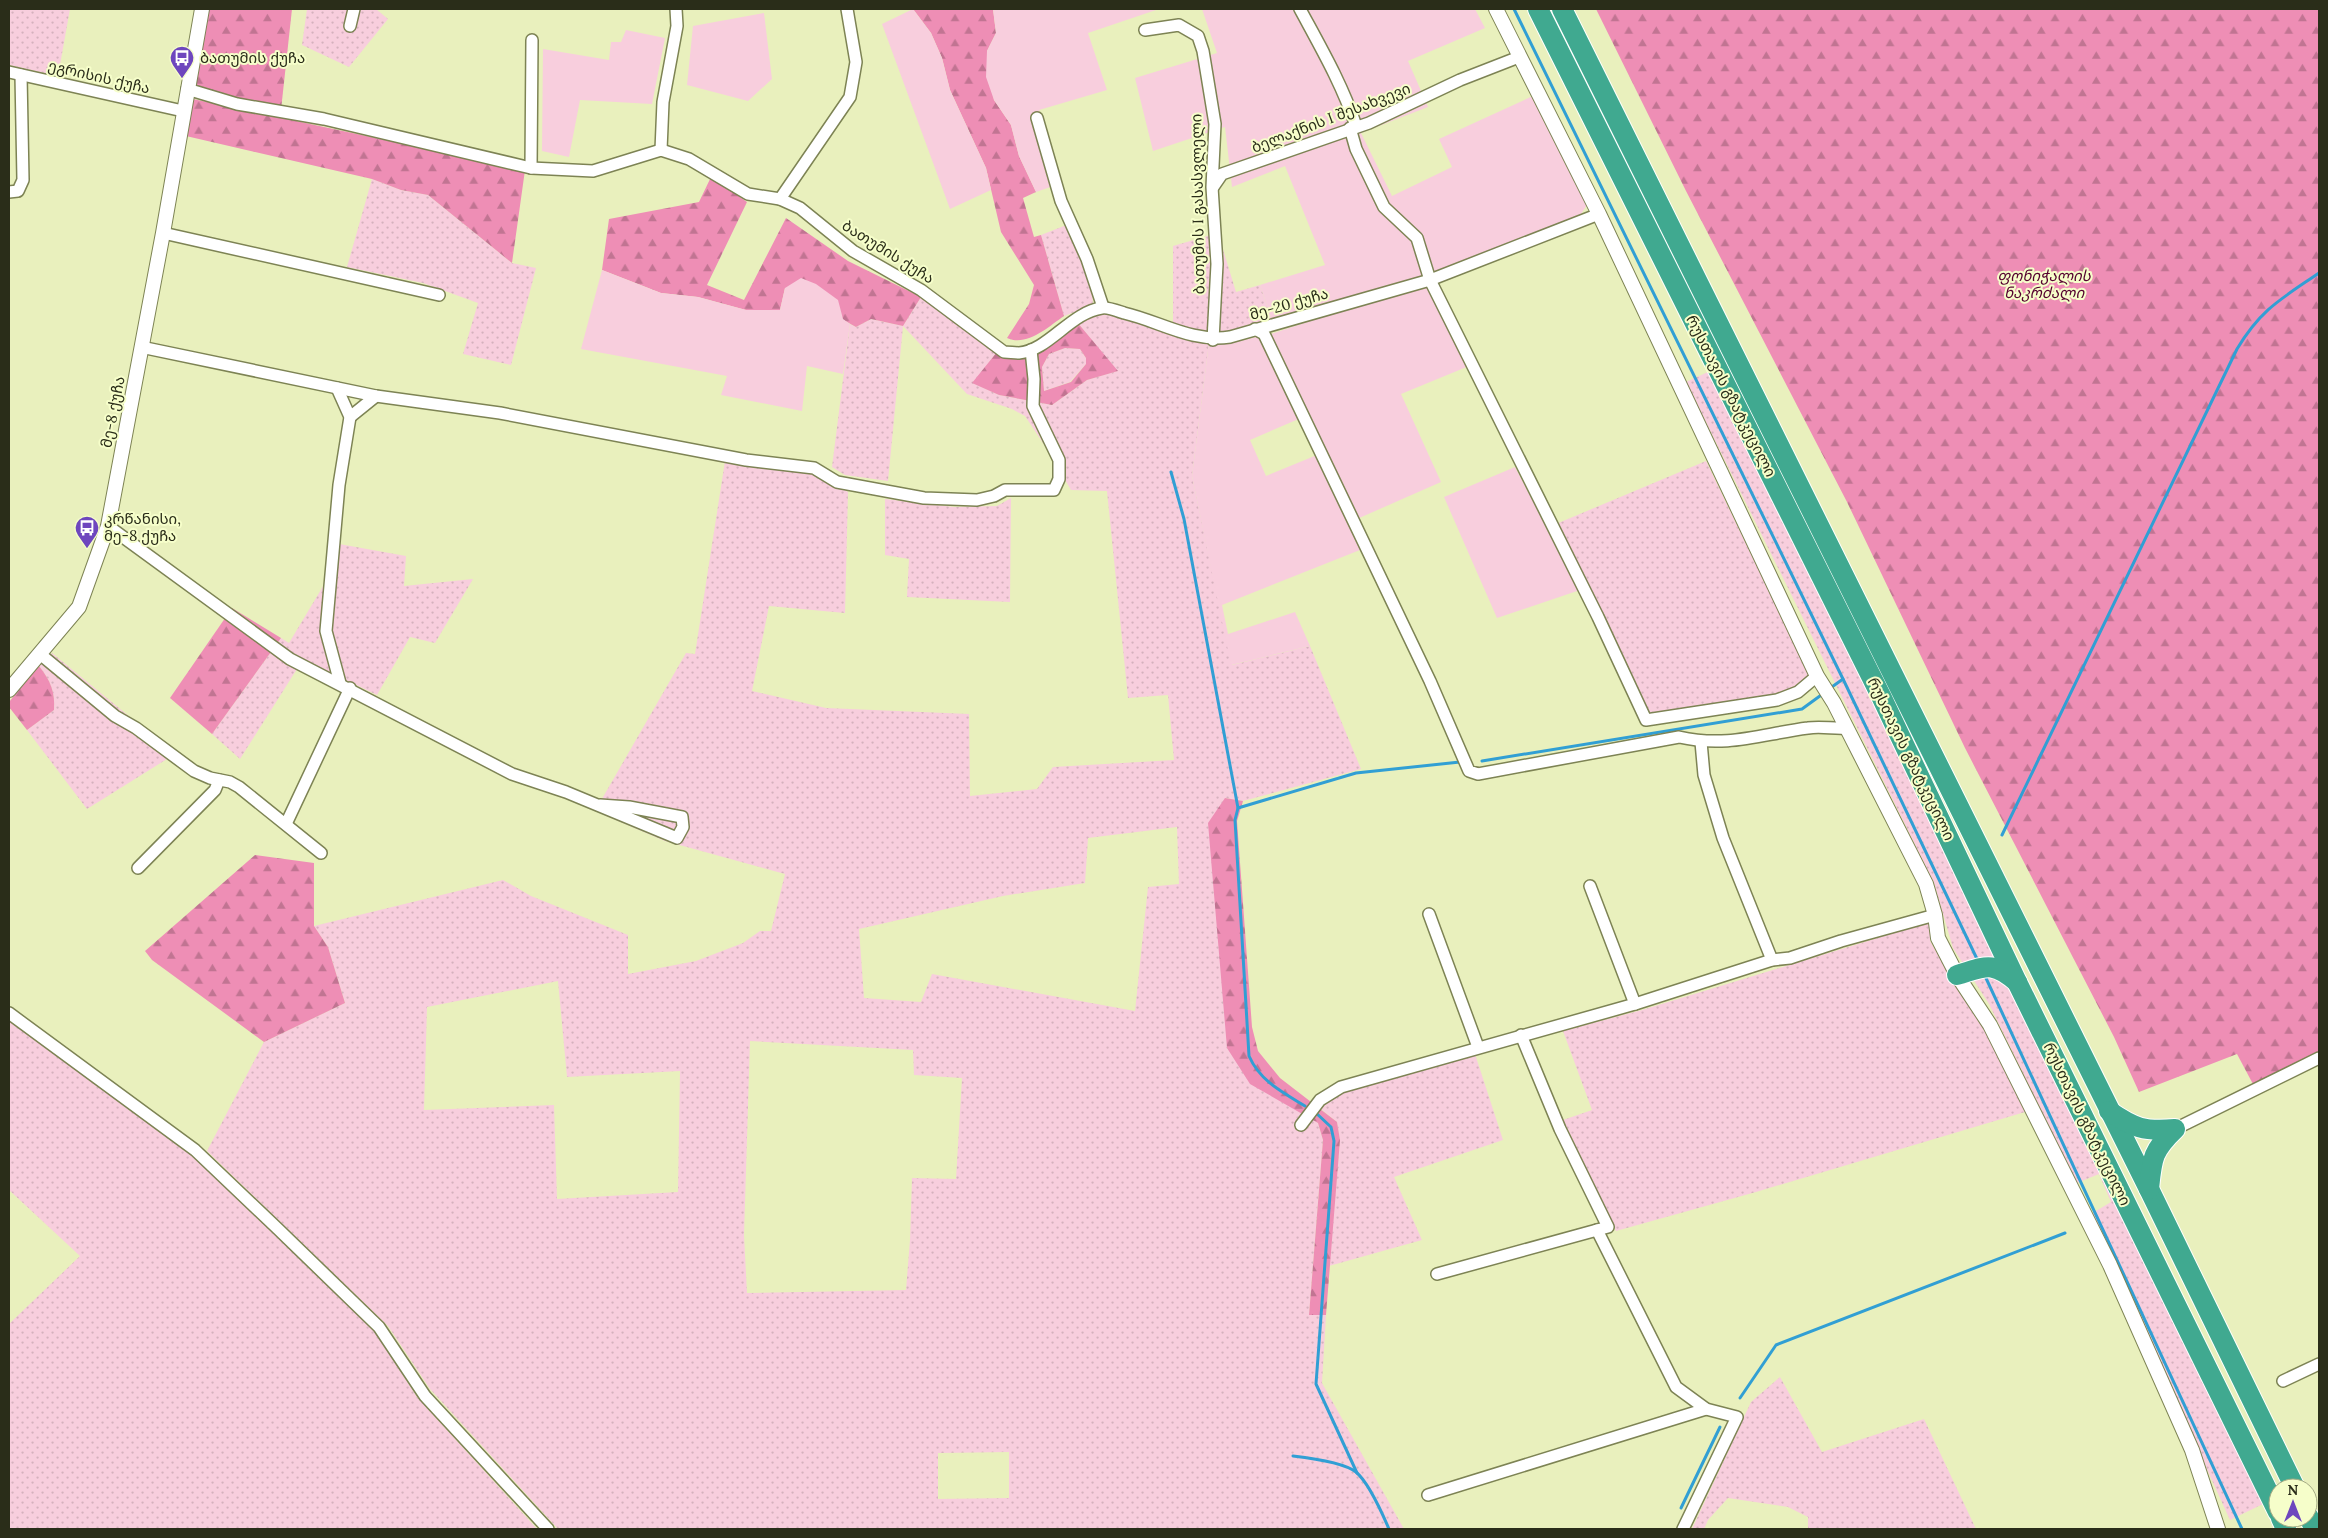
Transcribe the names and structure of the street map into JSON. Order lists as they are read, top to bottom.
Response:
{
  "streets": {
    "highway": ["რუსთავის გზატკეცილი"],
    "street": [
      "ეგრისის ქუჩა",
      "ბელაქნის I შესახვევი",
      "ბათუმის I გასასვლელი",
      "ბათუმის ქუჩა",
      "მე-20 ქუჩა",
      "მე-8 ქუჩა"
    ]
  },
  "crossings": [
    ["ეგრისის ქუჩა", "მე-8 ქუჩა"],
    ["ბელაქნის I შესახვევი", "ბათუმის I გასასვლელი"],
    ["ბათუმის I გასასვლელი", "მე-20 ქუჩა"]
  ],
  "parks": ["ფონიჭალის ნაკრძალი"],
  "places": {
    "bus stop": ["ბათუმის ქუჩა", "კრწანისი, მე-8 ქუჩა"]
  },
  "north": "top"
}
